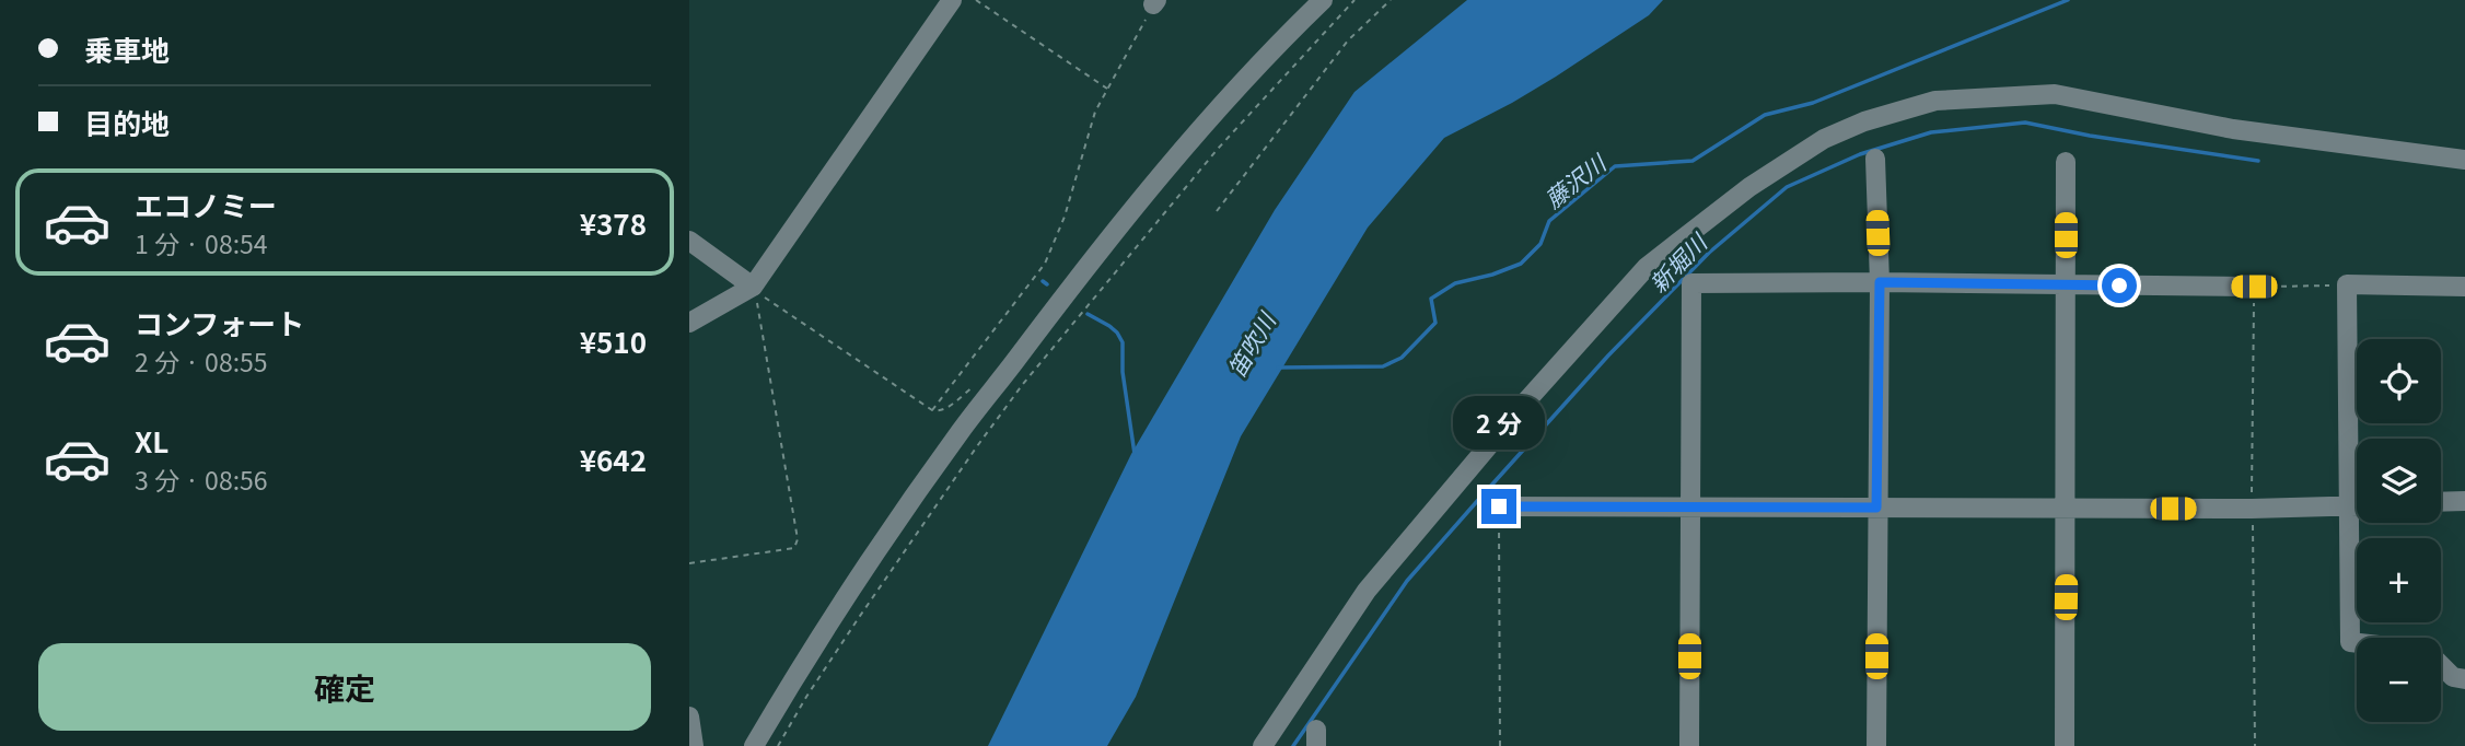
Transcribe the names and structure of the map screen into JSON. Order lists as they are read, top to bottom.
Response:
{
  "water": ["藤沢川", "新堀川", "笛吹川"],
  "page": {
    "banner": ["乗車地", "目的地"],
    "list": [
      {
        "name": "エコノミー",
        "note": "1 分 · 08:54",
        "value": "¥378"
      },
      {
        "name": "コンフォート",
        "note": "2 分 · 08:55",
        "value": "¥510"
      },
      {
        "name": "XL",
        "note": "3 分 · 08:56",
        "value": "¥642"
      }
    ],
    "map_buttons": ["+", "−"],
    "bubble": "2 分",
    "buttons": "確定"
  }
}
